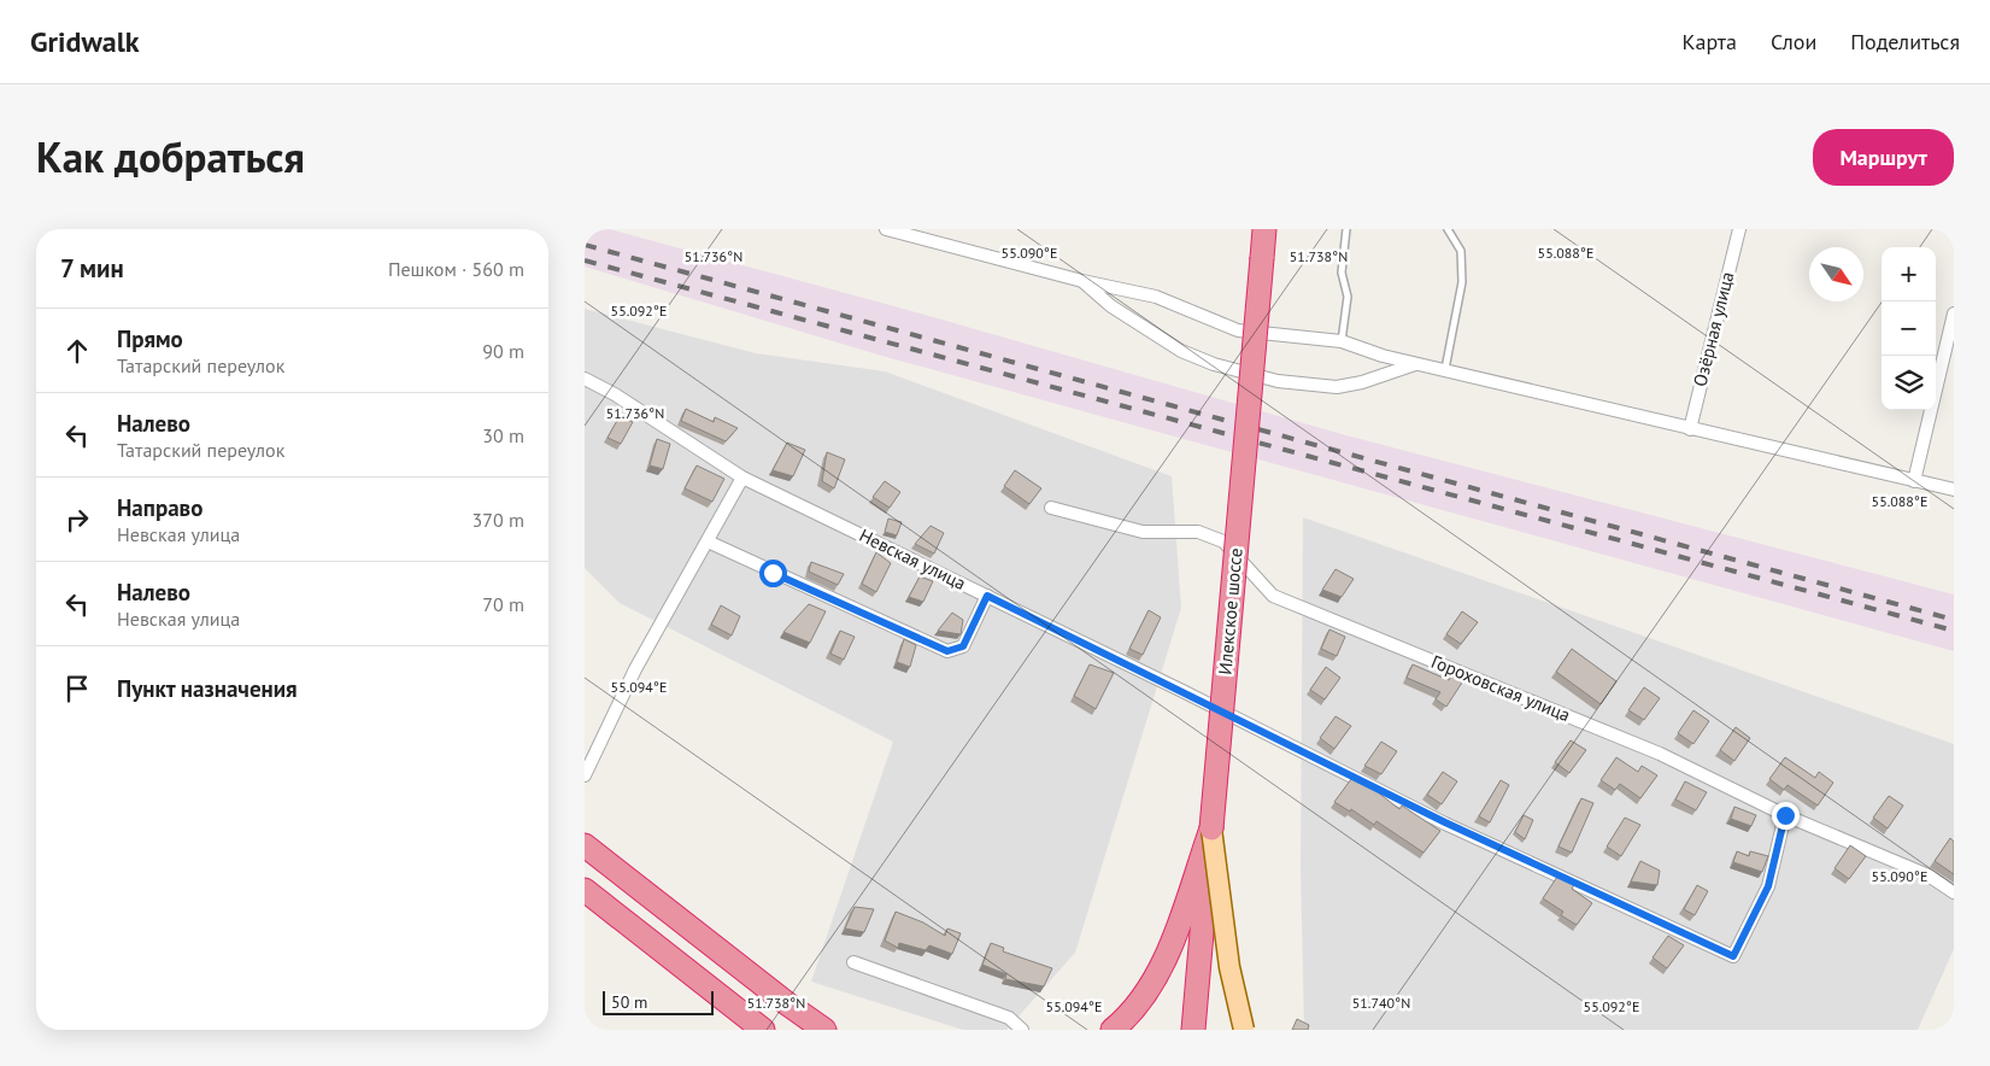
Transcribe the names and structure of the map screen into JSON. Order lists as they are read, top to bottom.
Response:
{
  "streets": {
    "highway": ["Илекское шоссе"],
    "street": ["Озёрная улица", "Невская улица", "Гороховская улица"]
  },
  "crossings": [
    ["Невская улица", "Гороховская улица"]
  ],
  "scale_bar": "50 m",
  "north": "bottom right",
  "page": {
    "header": "Gridwalk",
    "nav": ["Карта", "Слои", "Поделиться"],
    "title": "Как добраться",
    "buttons": "Маршрут",
    "heading": ["7 мин", "Пешком · 560 m"],
    "map_buttons": ["+", "−"],
    "list": [
      ["Прямо", "Татарский переулок", "90 m"],
      ["Налево", "Татарский переулок", "30 m"],
      ["Направо", "Невская улица", "370 m"],
      ["Налево", "Невская улица", "70 m"],
      "Пункт назначения"
    ],
    "scale": "50 m"
  },
  "coordinates": [
    "55.090°E",
    "55.088°E",
    "51.736°N",
    "51.738°N",
    "55.092°E",
    "55.094°E",
    "51.740°N"
  ]
}
